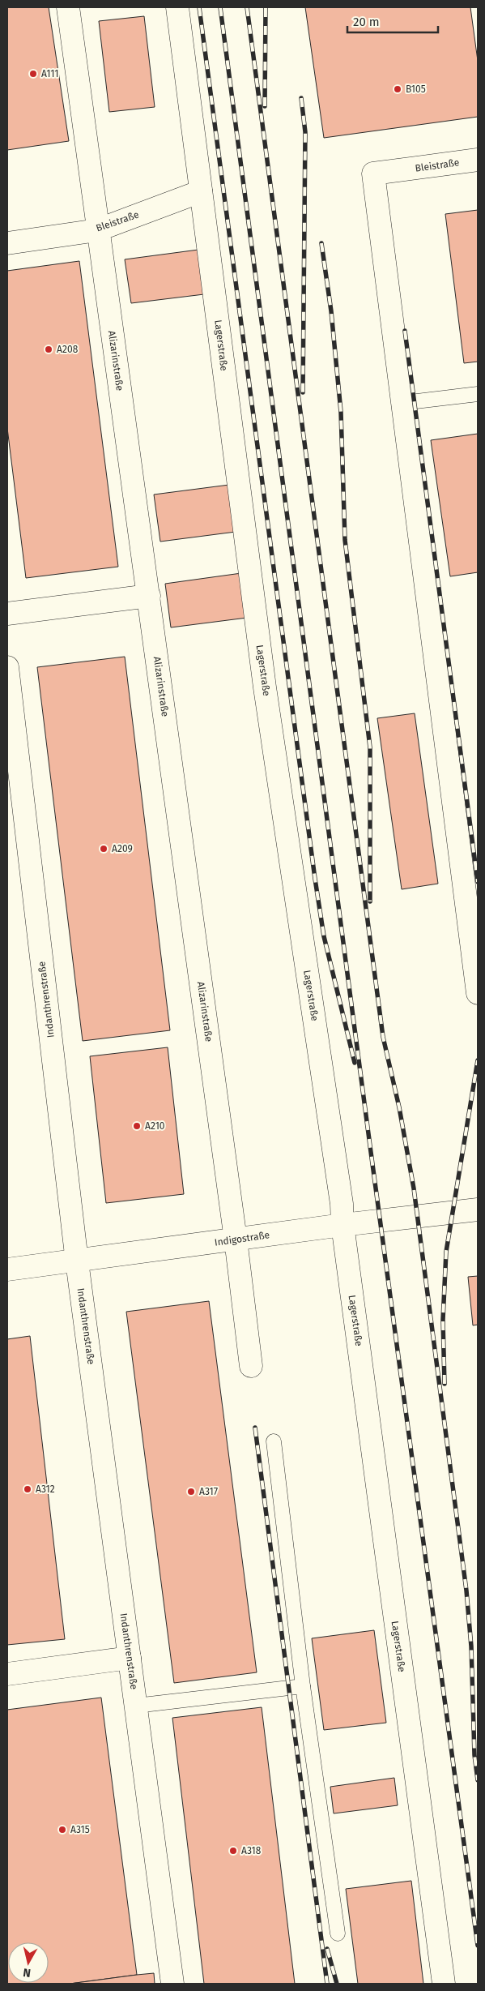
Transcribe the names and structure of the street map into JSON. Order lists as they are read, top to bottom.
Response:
{
  "streets": {
    "street": [
      "Bleistraße",
      "Lagerstraße",
      "Alizarinstraße",
      "Indanthrenstraße",
      "Indigostraße"
    ]
  },
  "crossings": [
    ["Bleistraße", "Lagerstraße"],
    ["Bleistraße", "Alizarinstraße"],
    ["Lagerstraße", "Indigostraße"],
    ["Alizarinstraße", "Indigostraße"],
    ["Indanthrenstraße", "Indigostraße"]
  ],
  "places": [
    "A111",
    "B105",
    "A208",
    "A209",
    "A210",
    "A312",
    "A317",
    "A315",
    "A318"
  ],
  "scale_bar": "20 m",
  "north": "bottom"
}
